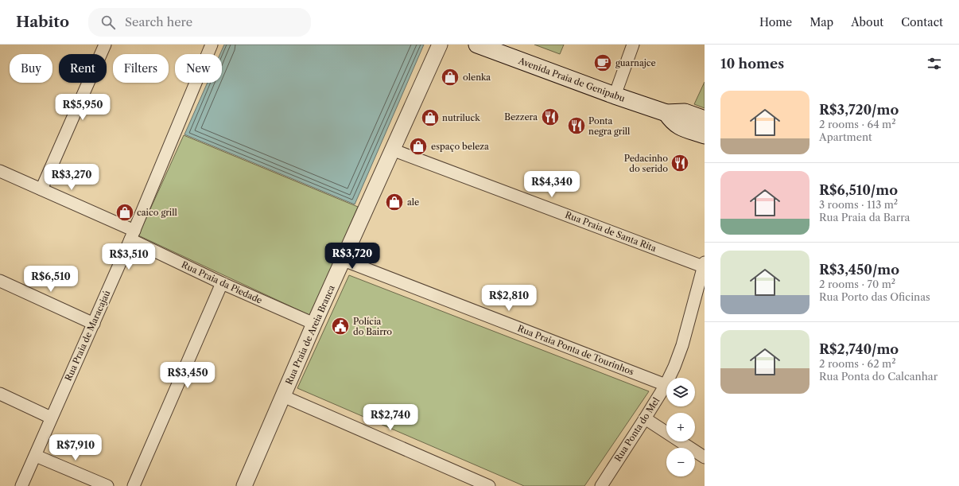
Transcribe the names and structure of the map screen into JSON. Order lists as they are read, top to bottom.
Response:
{
  "streets": {
    "main road": ["Avenida Praia de Genipabu"],
    "street": [
      "Rua Praia de Santa Rita",
      "Rua Praia da Piedade",
      "Rua Praia de Areia Branca",
      "Rua Praia de Maracajaú",
      "Rua Praia Ponta de Tourinhos",
      "Rua Ponta do Mel"
    ]
  },
  "crossings": [
    ["Rua Praia de Santa Rita", "Rua Praia de Areia Branca"],
    ["Rua Praia de Santa Rita", "Rua Ponta do Mel"],
    ["Rua Praia da Piedade", "Rua Praia de Areia Branca"],
    ["Rua Praia da Piedade", "Rua Praia de Maracajaú"],
    ["Rua Praia de Areia Branca", "Rua Praia Ponta de Tourinhos"],
    ["Rua Praia Ponta de Tourinhos", "Rua Ponta do Mel"]
  ],
  "places": {
    "cafe": ["guarnajce"],
    "shop": [
      "olenka",
      "nutriluck",
      "espaço beleza",
      "ale",
      "caico grill"
    ],
    "restaurant": ["Bezzera", "Ponta negra grill", "Pedacinho do serido"],
    "public building": ["Polícia do Bairro"]
  },
  "page": {
    "header": "Habito",
    "search": "Search here",
    "nav": [
      "Home",
      "Map",
      "About",
      "Contact"
    ],
    "heading": "10 homes",
    "chip": [
      "Buy",
      "Rent",
      "Filters",
      "New"
    ],
    "list": [
      {
        "name": "R$3,720/mo",
        "note": "2 rooms · 64 m² · Apartment"
      },
      {
        "name": "R$6,510/mo",
        "note": "3 rooms · 113 m² · Rua Praia da Barra"
      },
      {
        "name": "R$3,450/mo",
        "note": "2 rooms · 70 m² · Rua Porto das Oficinas"
      },
      {
        "name": "R$2,740/mo",
        "note": "2 rooms · 62 m² · Rua Ponta do Calcanhar"
      }
    ],
    "price": [
      "R$5,950",
      "R$3,270",
      "R$4,340",
      "R$3,720",
      "R$3,510",
      "R$6,510",
      "R$2,810",
      "R$3,450",
      "R$2,740",
      "R$7,910"
    ],
    "map_buttons": ["+", "−"]
  }
}
